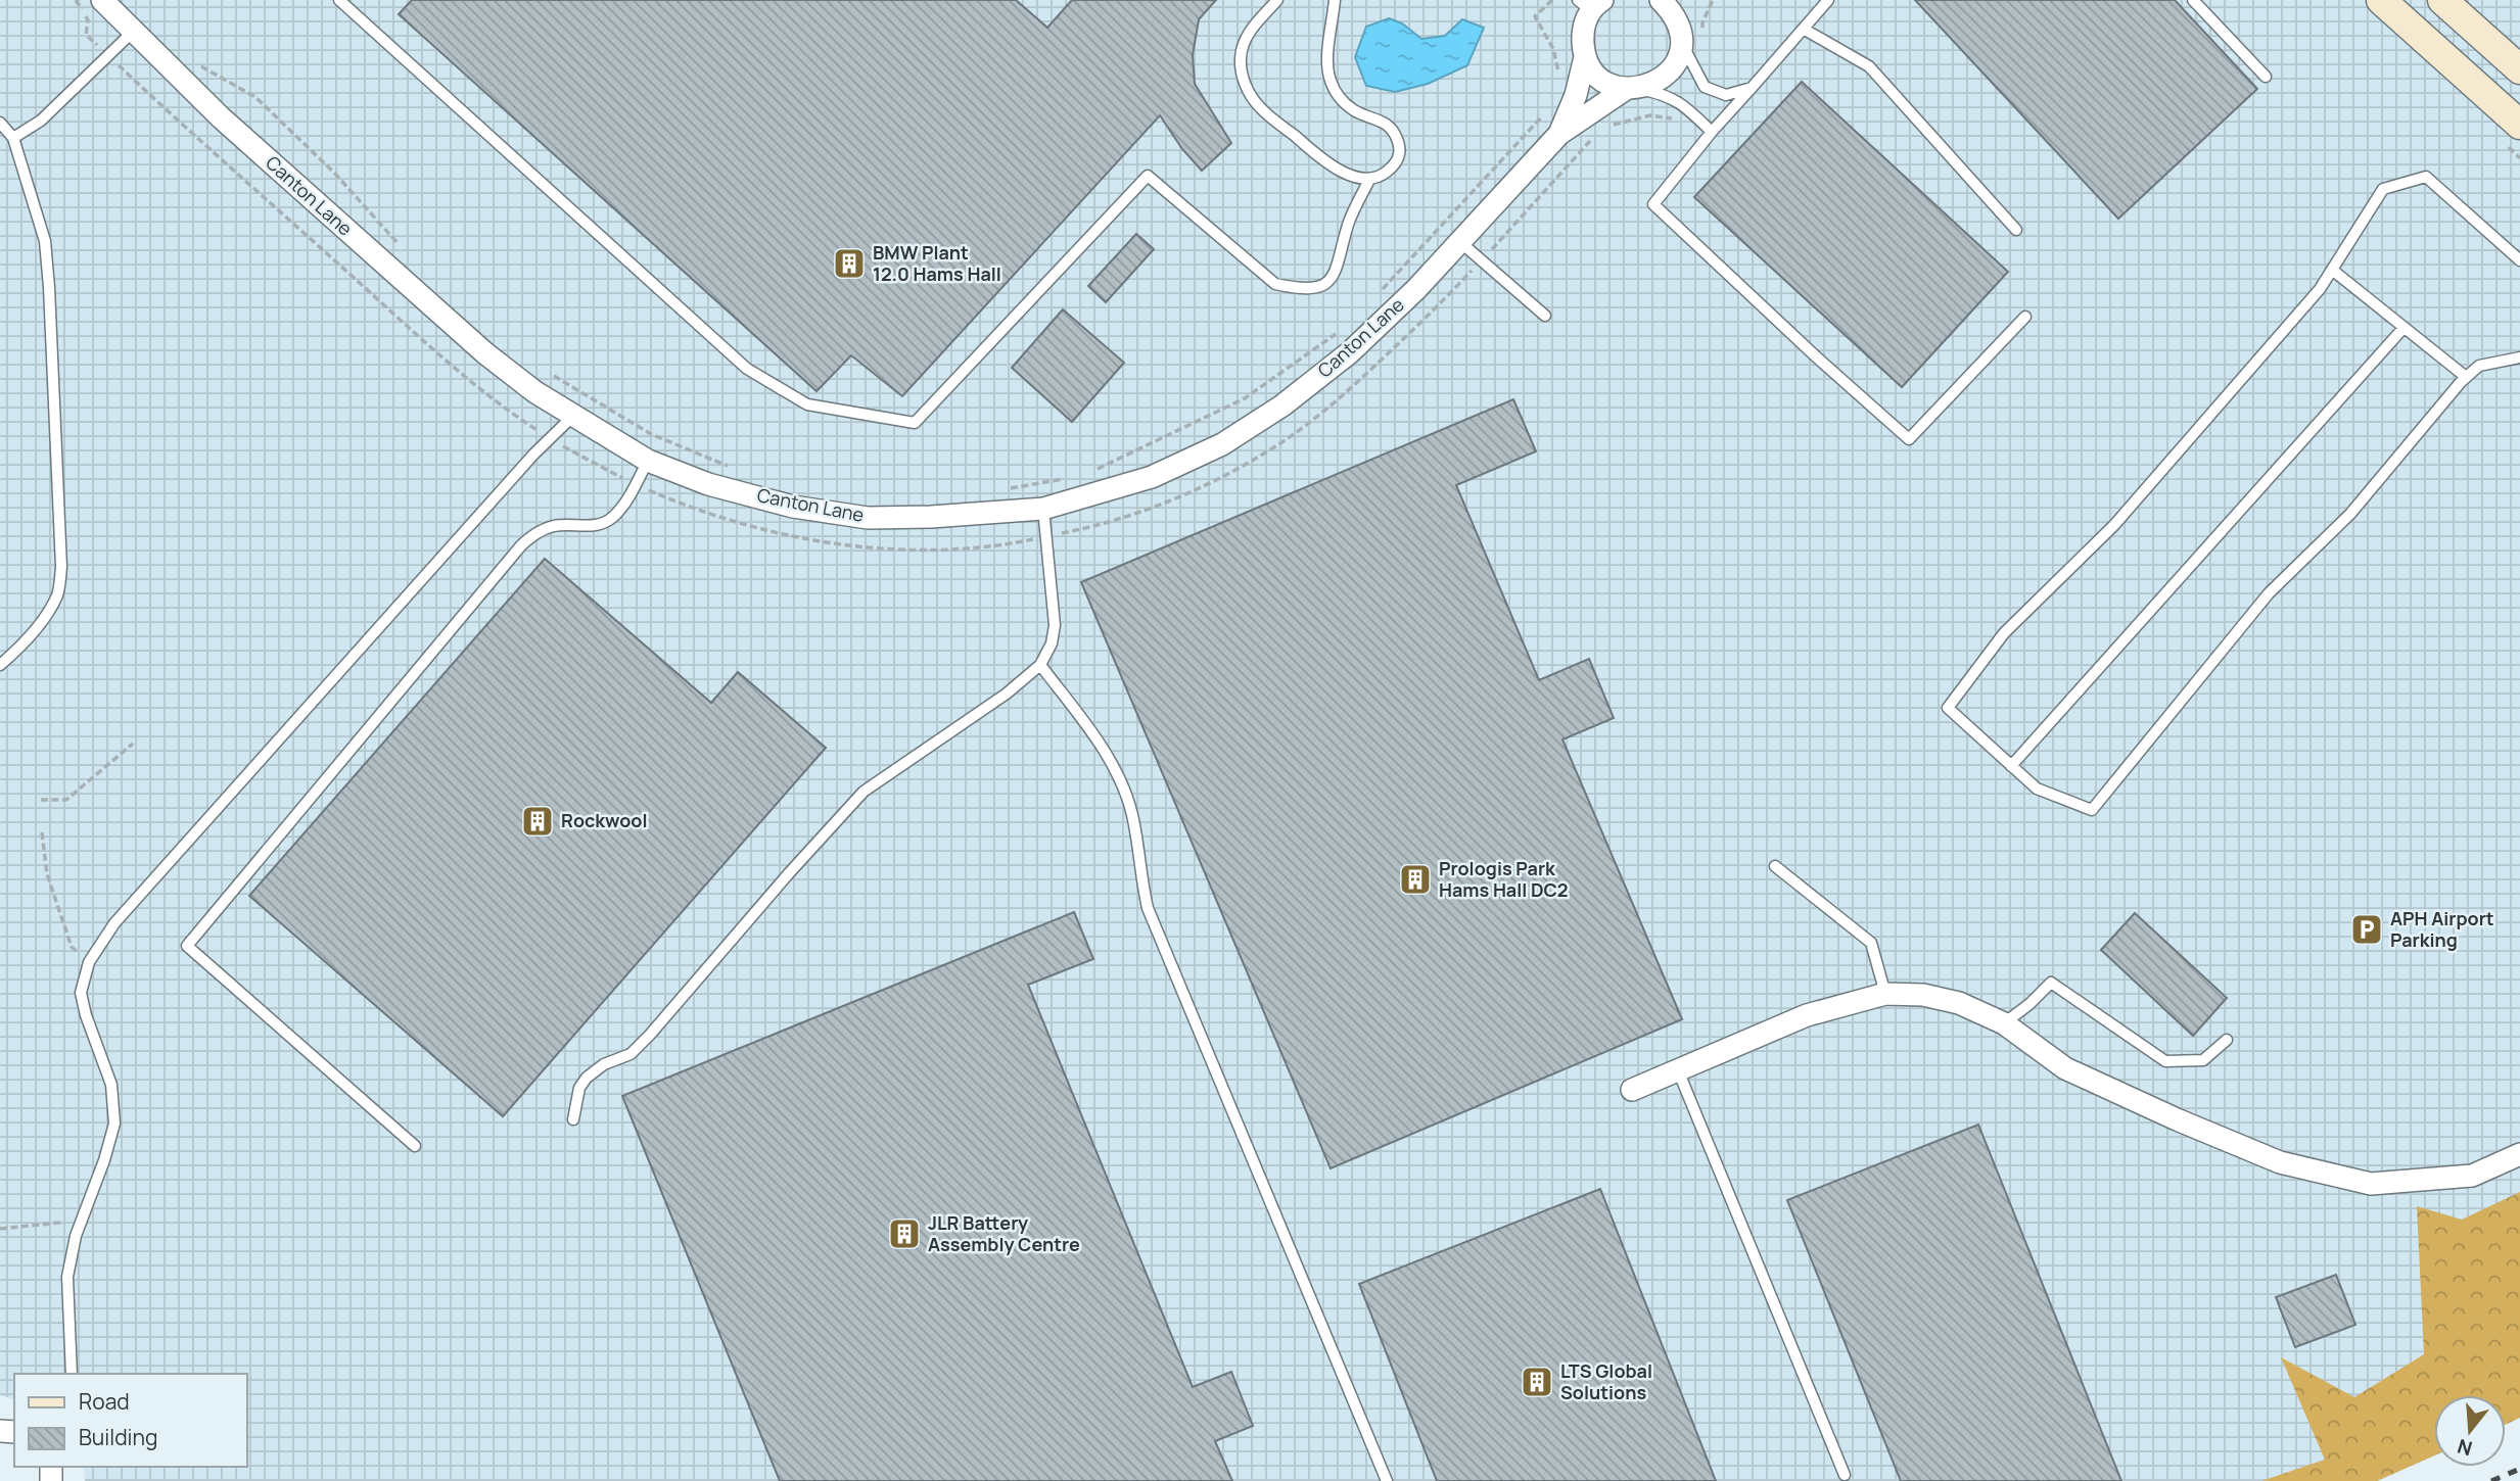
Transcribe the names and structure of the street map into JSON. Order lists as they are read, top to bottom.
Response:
{
  "streets": {
    "street": ["Canton Lane"]
  },
  "places": {
    "building": [
      "BMW Plant 12.0 Hams Hall",
      "Rockwool",
      "Prologis Park Hams Hall DC2",
      "JLR Battery Assembly Centre",
      "LTS Global Solutions"
    ],
    "parking": ["APH Airport Parking"]
  },
  "legend": ["Road", "Building"],
  "north": "bottom"
}
